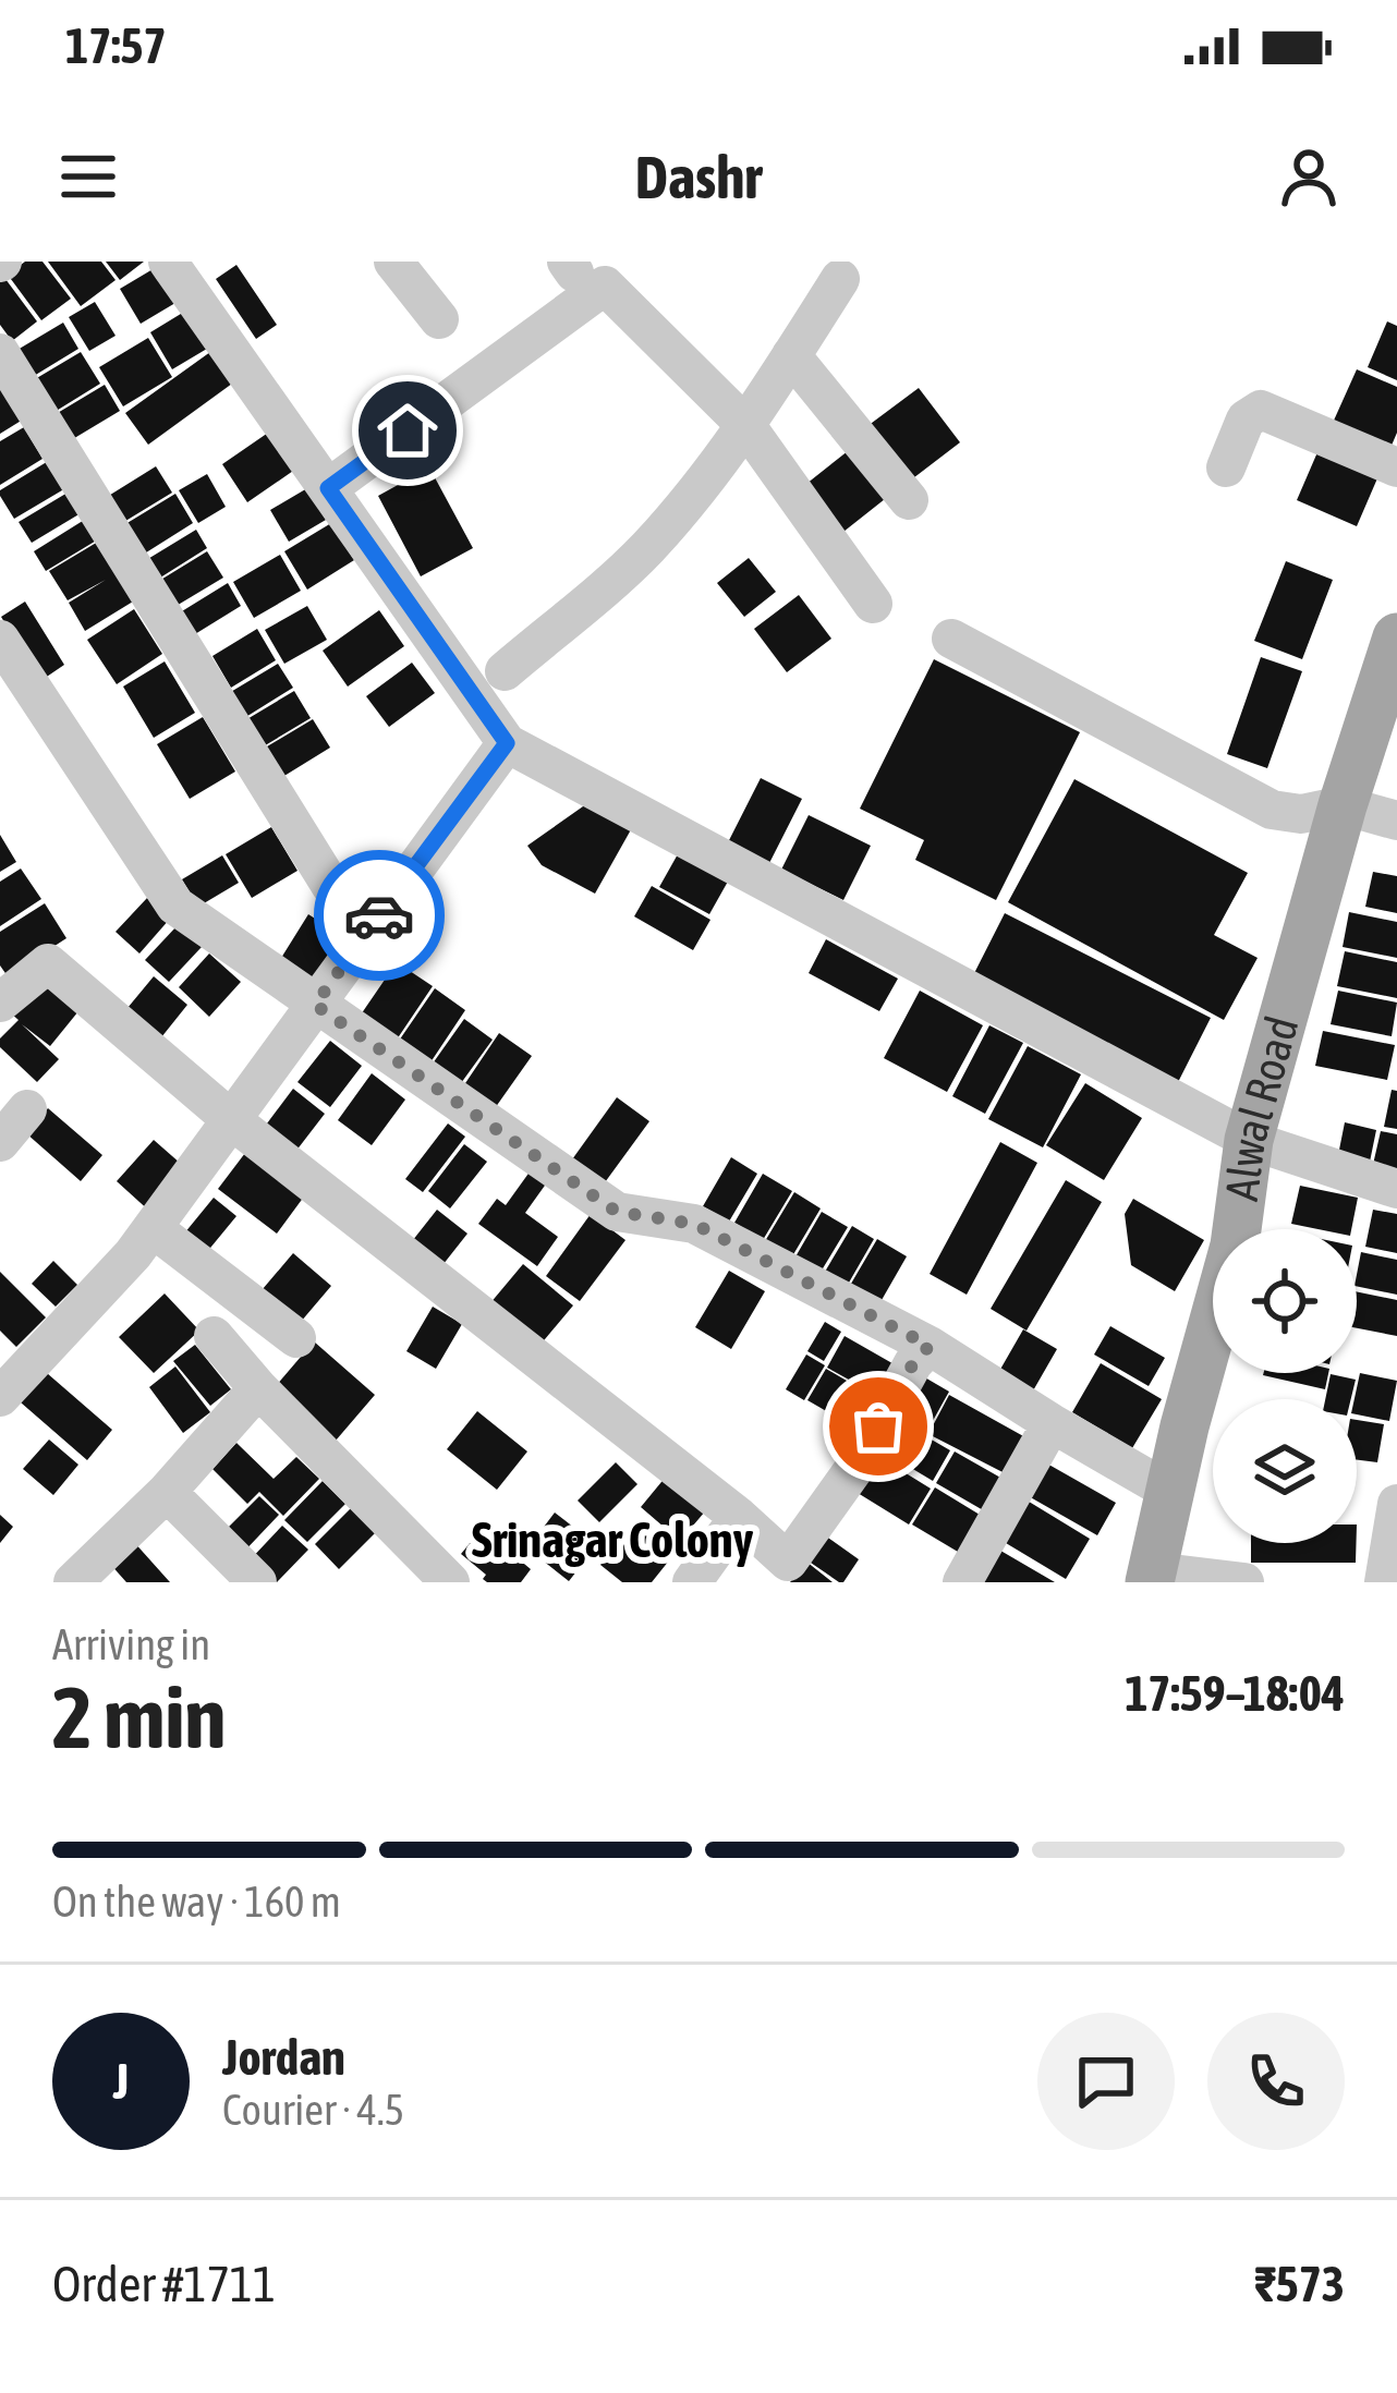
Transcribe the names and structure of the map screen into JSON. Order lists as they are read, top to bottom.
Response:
{
  "streets": {
    "main road": ["Alwal Road"]
  },
  "districts": ["Srinagar Colony"],
  "page": {
    "status": "17:57",
    "header": "Dashr",
    "heading": ["2 min", "Arriving in", "17:59–18:04"],
    "panel": [
      "Jordan",
      "Courier · 4.5",
      "Order #1711",
      "₹573"
    ],
    "bar": "On the way · 160 m",
    "round": "J"
  }
}
